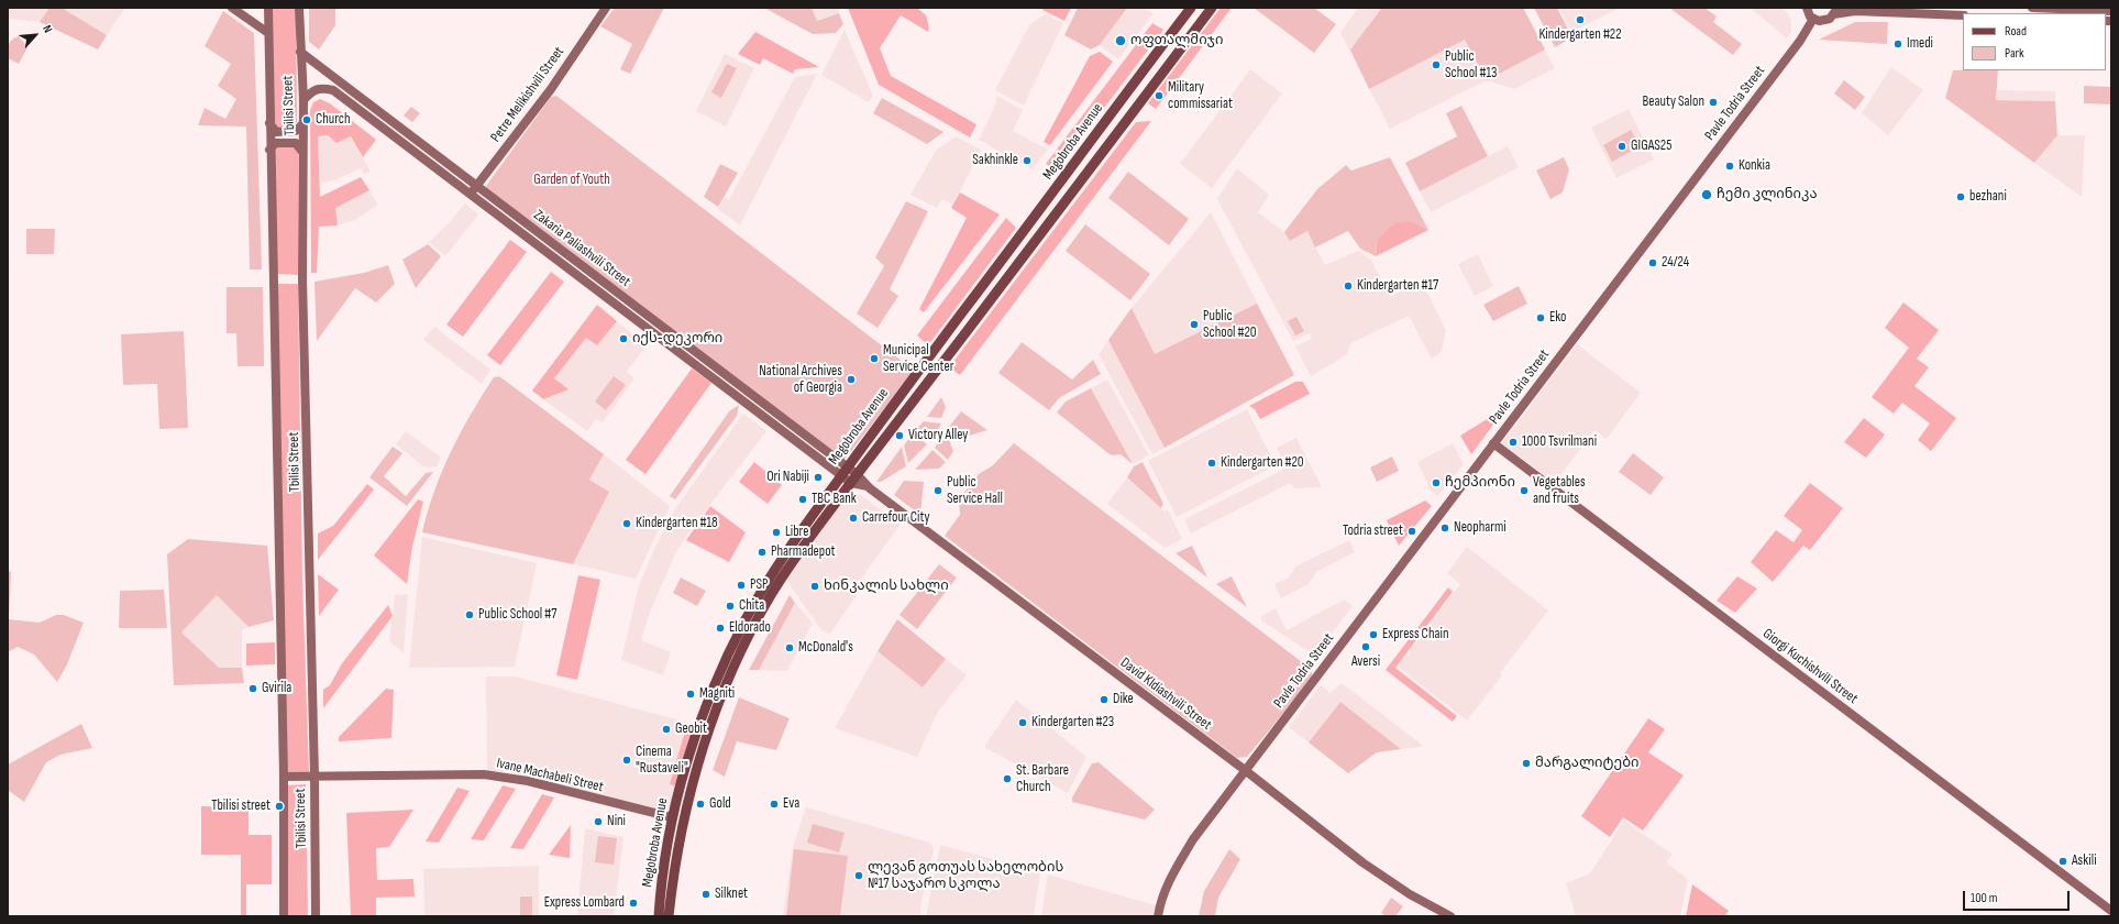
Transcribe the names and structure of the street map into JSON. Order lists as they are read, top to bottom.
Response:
{
  "streets": {
    "main road": [
      "Petre Melikishvili Street",
      "Pavle Todria Street",
      "Tbilisi Street",
      "Megobroba Avenue",
      "Zakaria Paliashvili Street",
      "Giorgi Kuchishvili Street",
      "David Kldiashvili Street",
      "Ivane Machabeli Street"
    ]
  },
  "crossings": [
    ["Petre Melikishvili Street", "Zakaria Paliashvili Street"],
    ["Pavle Todria Street", "Giorgi Kuchishvili Street"],
    ["Pavle Todria Street", "David Kldiashvili Street"],
    ["Tbilisi Street", "Zakaria Paliashvili Street"],
    ["Tbilisi Street", "Ivane Machabeli Street"],
    ["Megobroba Avenue", "Zakaria Paliashvili Street"],
    ["Megobroba Avenue", "David Kldiashvili Street"],
    ["Megobroba Avenue", "Ivane Machabeli Street"]
  ],
  "parks": ["Garden of Youth"],
  "places": [
    "Kindergarten #22",
    "ოფთალმიჯი",
    "Imedi",
    "Public School #13",
    "Military commissariat",
    "Beauty Salon",
    "Church",
    "GIGAS25",
    "Sakhinkle",
    "Konkia",
    "ჩემი კლინიკა",
    "bezhani",
    "24/24",
    "Kindergarten #17",
    "Eko",
    "Public School #20",
    "იქს-დეკორი",
    "Municipal Service Center",
    "National Archives of Georgia",
    "Victory Alley",
    "1000 Tsvrilmani",
    "Kindergarten #20",
    "Ori Nabiji",
    "ჩემპიონი",
    "Public Service Hall",
    "Vegetables and fruits",
    "TBC Bank",
    "Carrefour City",
    "Kindergarten #18",
    "Neopharmi",
    "Todria street",
    "Libre",
    "Pharmadepot",
    "PSP",
    "ხინკალის სახლი",
    "Chita",
    "Public School #7",
    "Eldorado",
    "Express Chain",
    "Aversi",
    "McDonald's",
    "Gvirila",
    "Magniti",
    "Dike",
    "Kindergarten #23",
    "Geobit",
    "Cinema \"Rustaveli\"",
    "მარგალიტები",
    "St. Barbare Church",
    "Gold",
    "Eva",
    "Tbilisi street",
    "Nini",
    "Askili",
    "ლევან გოთუას სახელობის №17 საჯარო სკოლა",
    "Silknet",
    "Express Lombard"
  ],
  "legend": ["Road", "Park"],
  "scale_bar": "100 m",
  "north": "top right"
}
